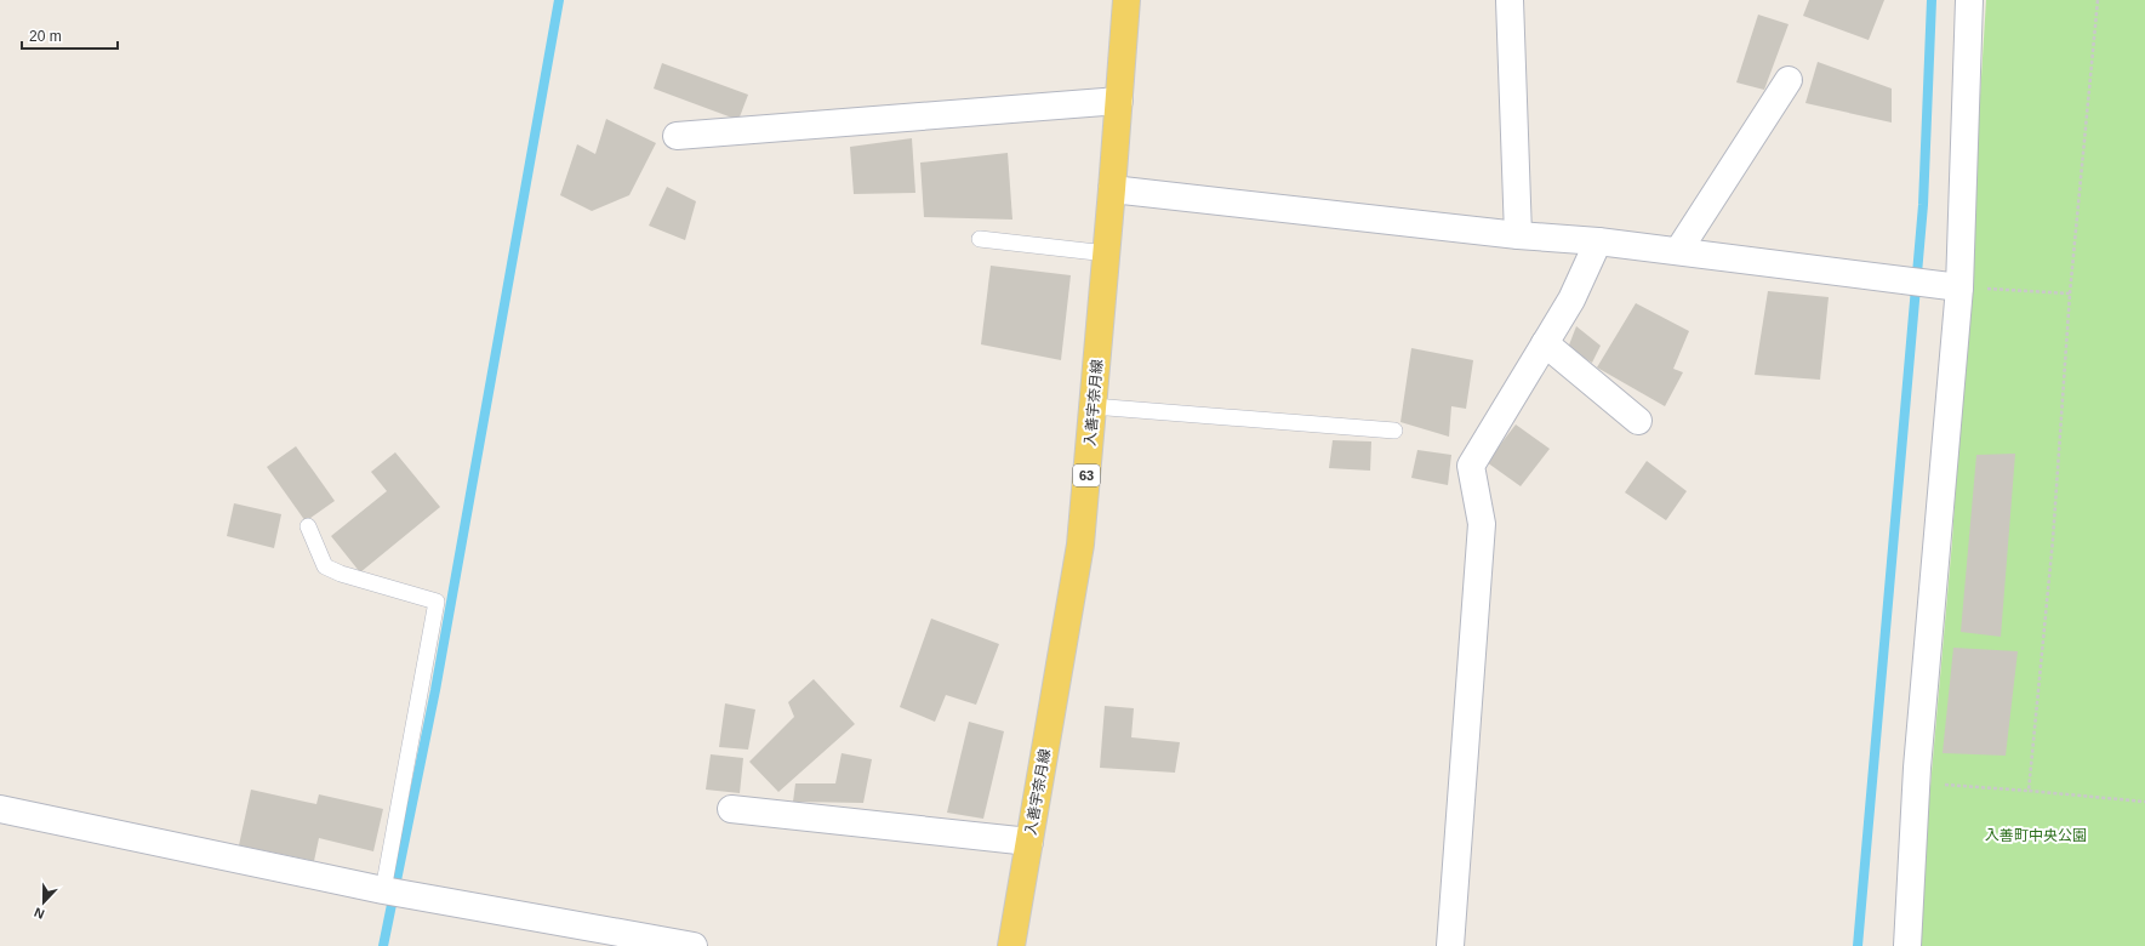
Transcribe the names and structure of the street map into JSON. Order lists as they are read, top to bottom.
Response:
{
  "streets": {
    "main road": ["入善宇奈月線", "63"]
  },
  "parks": ["入善町中央公園"],
  "scale_bar": "20 m",
  "north": "bottom"
}
